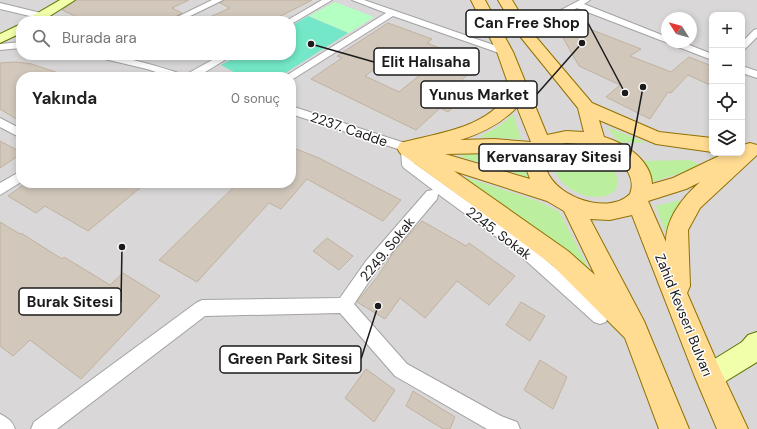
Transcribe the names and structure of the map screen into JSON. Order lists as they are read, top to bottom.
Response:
{
  "streets": {
    "main road": ["Zahid Kevseri Bulvarı"],
    "street": ["2237. Cadde", "2245. Sokak", "2249. Sokak"]
  },
  "crossings": [
    ["2237. Cadde", "2245. Sokak"]
  ],
  "places": [
    "Yunus Market",
    "Elit Halısaha",
    "Kervansaray Sitesi",
    "Can Free Shop",
    "Burak Sitesi",
    "Green Park Sitesi"
  ],
  "north": "top left",
  "page": {
    "map_buttons": ["+", "−"],
    "search": "Burada ara",
    "heading": ["Yakında", "0 sonuç"]
  }
}
